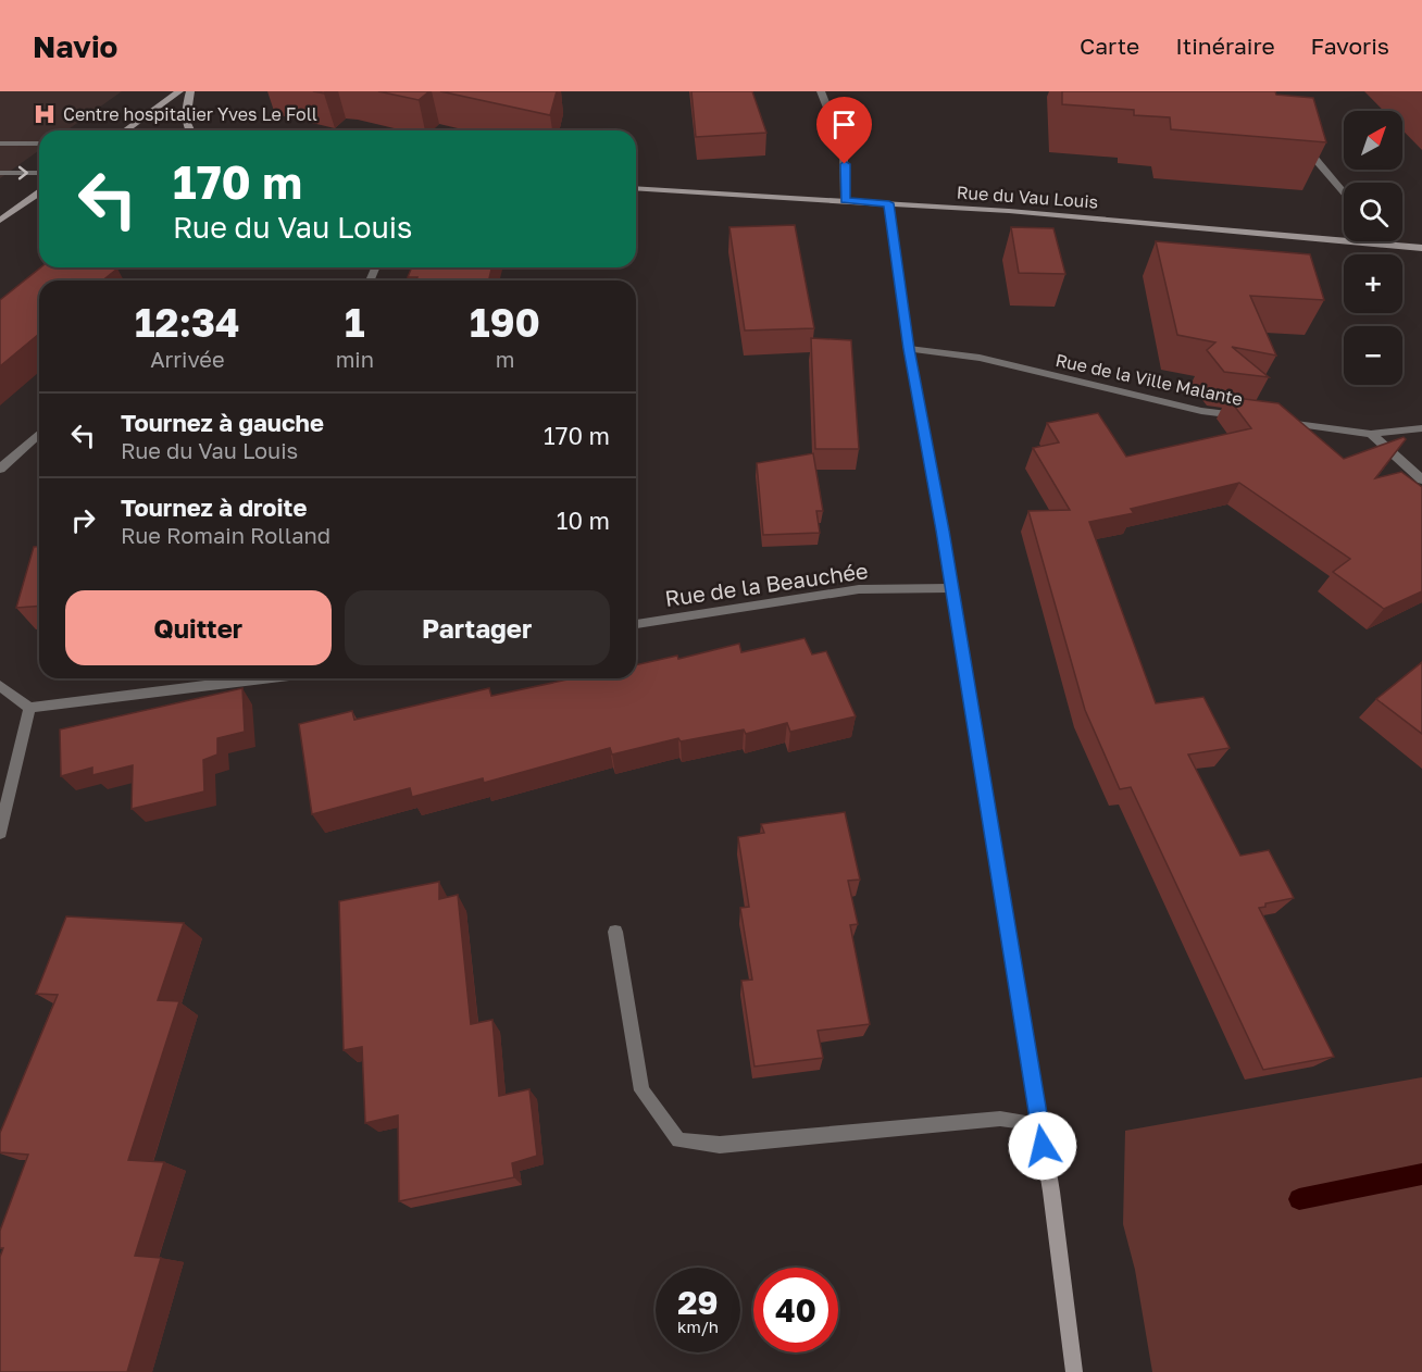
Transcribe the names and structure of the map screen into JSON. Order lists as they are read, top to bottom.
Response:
{
  "streets": {
    "street": ["Rue du Vau Louis", "Rue de la Ville Malante", "Rue de la Beauchée"]
  },
  "places": {
    "hospital": ["Centre hospitalier Yves Le Foll"]
  },
  "north": "top right",
  "page": {
    "header": "Navio",
    "nav": ["Carte", "Itinéraire", "Favoris"],
    "map_buttons": ["+", "−"],
    "turn": ["170 m", "Rue du Vau Louis"],
    "eta": [
      "12:34",
      "Arrivée",
      "1",
      "min",
      "190",
      "m"
    ],
    "list": [
      {
        "name": "Tournez à gauche",
        "note": "Rue du Vau Louis",
        "value": "170 m"
      },
      {
        "name": "Tournez à droite",
        "note": "Rue Romain Rolland",
        "value": "10 m"
      }
    ],
    "buttons": ["Quitter", "Partager"],
    "speed": "29 km/h",
    "limit": "40"
  }
}
